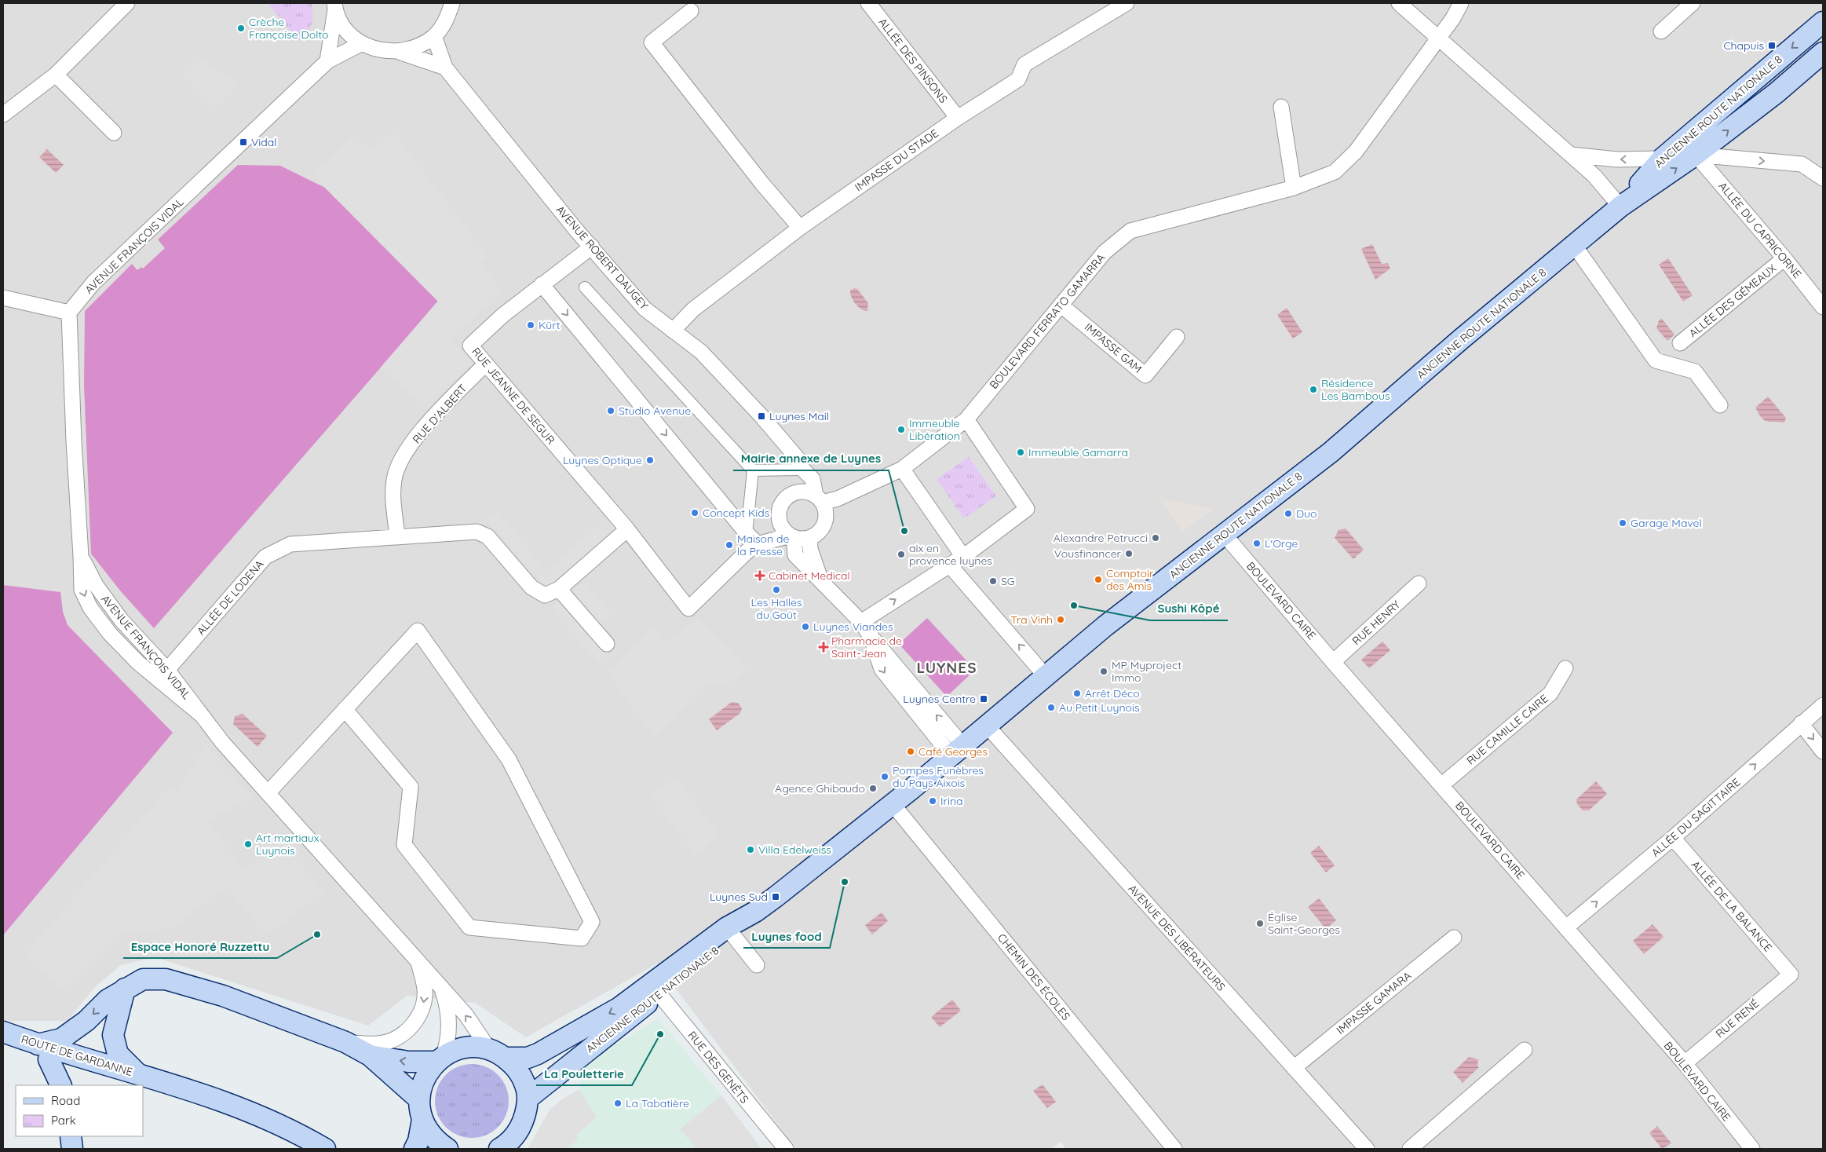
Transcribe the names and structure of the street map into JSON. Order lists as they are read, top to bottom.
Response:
{
  "streets": {
    "main road": ["ANCIENNE ROUTE NATIONALE 8", "ROUTE DE GARDANNE"],
    "street": [
      "ALLÉE DES PINSONS",
      "IMPASSE DU STADE",
      "ALLÉE DU CAPRICORNE",
      "AVENUE FRANÇOIS VIDAL",
      "AVENUE ROBERT DAUGEY",
      "ALLÉE DES GÉMEAUX",
      "BOULEVARD FERRATO GAMARRA",
      "IMPASSE GAM",
      "RUE JEANNE DE SEGUR",
      "RUE D’ALBERT",
      "ALLÉE DE LODENA",
      "BOULEVARD CAIRE",
      "RUE HENRY",
      "RUE CAMILLE CAIRE",
      "ALLÉE DU SAGITTAIRE",
      "ALLÉE DE LA BALANCE",
      "AVENUE DES LIBÉRATEURS",
      "CHEMIN DES ÉCOLES",
      "IMPASSE GAMARA",
      "RUE RENÉ",
      "RUE DES GENÊTS"
    ]
  },
  "crossings": [
    ["ALLÉE DES PINSONS", "IMPASSE DU STADE"],
    ["ANCIENNE ROUTE NATIONALE 8", "ALLÉE DU CAPRICORNE"],
    ["ANCIENNE ROUTE NATIONALE 8", "AVENUE FRANÇOIS VIDAL"],
    ["ANCIENNE ROUTE NATIONALE 8", "BOULEVARD CAIRE"],
    ["ANCIENNE ROUTE NATIONALE 8", "AVENUE DES LIBÉRATEURS"],
    ["ANCIENNE ROUTE NATIONALE 8", "CHEMIN DES ÉCOLES"],
    ["ANCIENNE ROUTE NATIONALE 8", "RUE DES GENÊTS"],
    ["IMPASSE DU STADE", "AVENUE ROBERT DAUGEY"],
    ["ALLÉE DU CAPRICORNE", "ALLÉE DES GÉMEAUX"],
    ["AVENUE FRANÇOIS VIDAL", "ALLÉE DE LODENA"],
    ["AVENUE ROBERT DAUGEY", "BOULEVARD FERRATO GAMARRA"],
    ["AVENUE ROBERT DAUGEY", "RUE JEANNE DE SEGUR"],
    ["BOULEVARD FERRATO GAMARRA", "IMPASSE GAM"],
    ["BOULEVARD FERRATO GAMARRA", "RUE JEANNE DE SEGUR"],
    ["RUE JEANNE DE SEGUR", "RUE D’ALBERT"],
    ["RUE D’ALBERT", "ALLÉE DE LODENA"],
    ["BOULEVARD CAIRE", "RUE HENRY"],
    ["BOULEVARD CAIRE", "RUE CAMILLE CAIRE"],
    ["BOULEVARD CAIRE", "ALLÉE DU SAGITTAIRE"],
    ["BOULEVARD CAIRE", "RUE RENÉ"],
    ["ALLÉE DU SAGITTAIRE", "ALLÉE DE LA BALANCE"],
    ["ALLÉE DE LA BALANCE", "RUE RENÉ"],
    ["AVENUE DES LIBÉRATEURS", "IMPASSE GAMARA"]
  ],
  "one_way": ["ALLÉE DU SAGITTAIRE"],
  "districts": ["LUYNES"],
  "places": {
    "other": [
      "Crèche Françoise Dolto",
      "Kürt",
      "Résidence Les Bambous",
      "Studio Avenue",
      "Immeuble Libération",
      "Immeuble Gamarra",
      "Luynes Optique",
      "Concept Kids",
      "Duo",
      "Garage Mavel",
      "Mairie annexe de Luynes",
      "Alexandre Petrucci",
      "L'Orge",
      "Maison de la Presse",
      "Vousfinancer",
      "aix en provence luynes",
      "Comptoir des Amis",
      "SG",
      "Les Halles du Goût",
      "Sushi Kôpé",
      "Tra Vinh",
      "Luynes Viandes",
      "MP Myproject Immo",
      "Arrêt Déco",
      "Au Petit Luynois",
      "Café Georges",
      "Pompes Funèbres du Pays Aixois",
      "Agence Ghibaudo",
      "Irina",
      "Art martiaux Luynois",
      "Villa Edelweiss",
      "Luynes food",
      "Église Saint-Georges",
      "Espace Honoré Ruzzettu",
      "La Pouletterie",
      "La Tabatière"
    ],
    "transit": [
      "Chapuis",
      "Vidal",
      "Luynes Mail",
      "Luynes Centre",
      "Luynes Sud"
    ],
    "health": ["Cabinet Medical", "Pharmacie de Saint-Jean"]
  },
  "legend": ["Road", "Park"]
}
